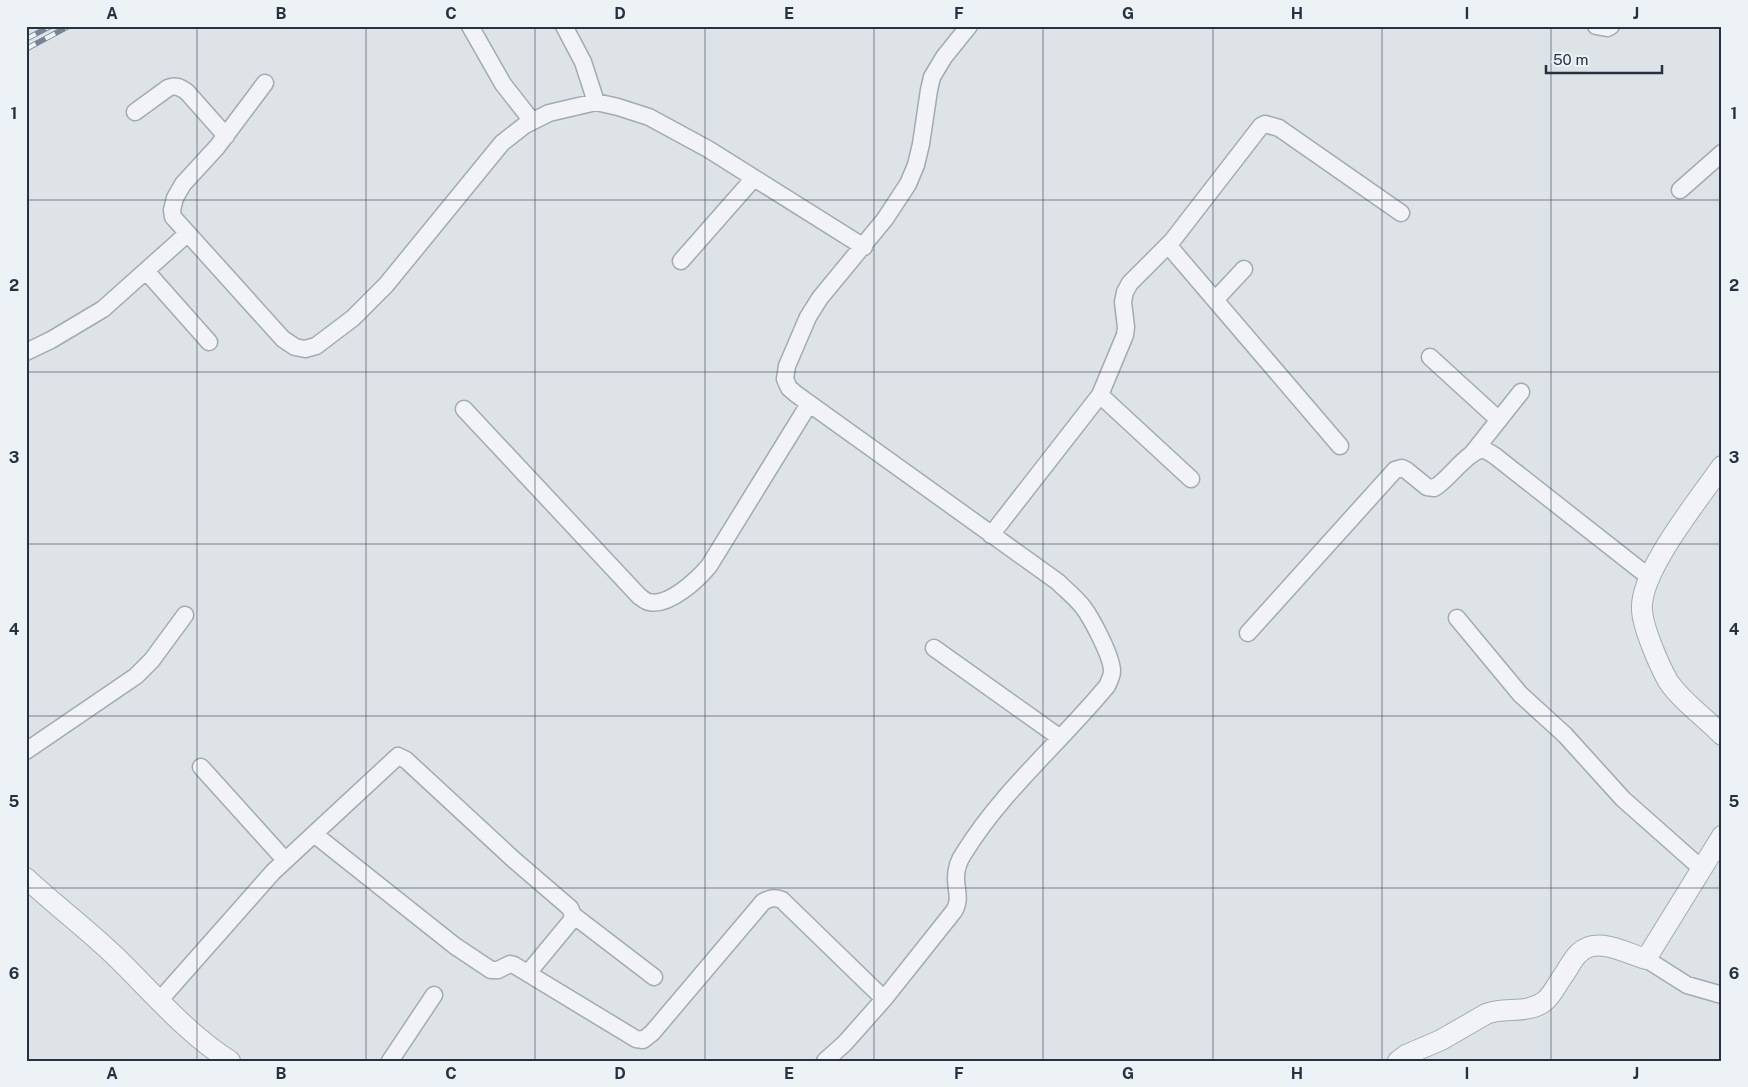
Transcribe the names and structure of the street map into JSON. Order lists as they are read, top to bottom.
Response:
{
  "scale_bar": "50 m",
  "grid": {
    "columns": [
      "A",
      "B",
      "C",
      "D",
      "E",
      "F",
      "G",
      "H",
      "I",
      "J"
    ],
    "rows": [
      "1",
      "2",
      "3",
      "4",
      "5",
      "6"
    ]
  }
}
